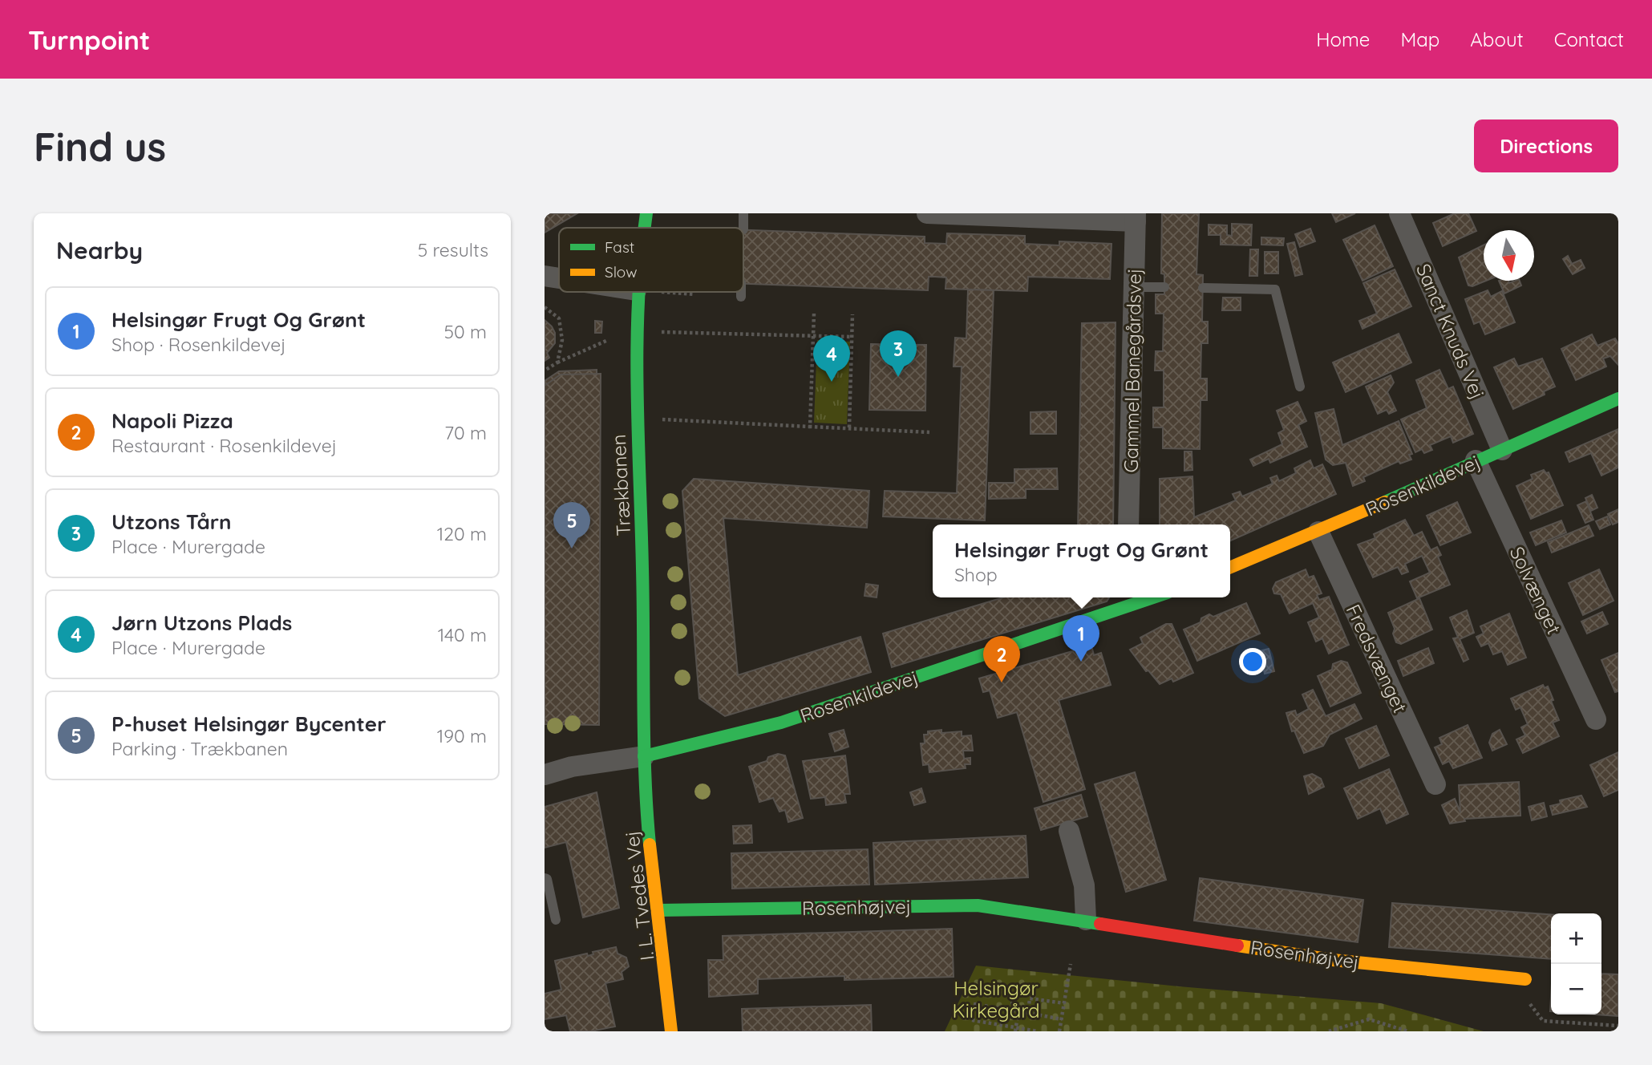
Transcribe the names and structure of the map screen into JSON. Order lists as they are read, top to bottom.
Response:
{
  "streets": {
    "street": [
      "Sanct Knuds Vej",
      "Gammel Banegårdsvej",
      "Trækbanen",
      "Rosenkildevej",
      "Solvænget",
      "Fredsvænget",
      "I. L. Tvedes Vej",
      "Rosenhøjvej"
    ]
  },
  "crossings": [
    ["Sanct Knuds Vej", "Rosenkildevej"],
    ["Trækbanen", "Rosenkildevej"],
    ["Trækbanen", "I. L. Tvedes Vej"],
    ["Rosenkildevej", "Solvænget"],
    ["Rosenkildevej", "Fredsvænget"],
    ["Rosenkildevej", "I. L. Tvedes Vej"],
    ["I. L. Tvedes Vej", "Rosenhøjvej"]
  ],
  "parks": ["Helsingør Kirkegård"],
  "legend": ["Fast", "Slow"],
  "north": "bottom",
  "page": {
    "header": "Turnpoint",
    "nav": [
      "Home",
      "Map",
      "About",
      "Contact"
    ],
    "buttons": "Directions",
    "title": "Find us",
    "heading": ["Nearby", "5 results"],
    "list": [
      {
        "mark": "1",
        "name": "Helsingør Frugt Og Grønt",
        "note": "Shop · Rosenkildevej",
        "value": "50 m"
      },
      {
        "mark": "2",
        "name": "Napoli Pizza",
        "note": "Restaurant · Rosenkildevej",
        "value": "70 m"
      },
      {
        "mark": "3",
        "name": "Utzons Tårn",
        "note": "Place · Murergade",
        "value": "120 m"
      },
      {
        "mark": "4",
        "name": "Jørn Utzons Plads",
        "note": "Place · Murergade",
        "value": "140 m"
      },
      {
        "mark": "5",
        "name": "P-huset Helsingør Bycenter",
        "note": "Parking · Trækbanen",
        "value": "190 m"
      }
    ],
    "pins": [
      "3",
      "4",
      "5",
      "1",
      "2"
    ],
    "popup": ["Helsingør Frugt Og Grønt", "Shop"],
    "map_buttons": ["+", "−"]
  }
}
